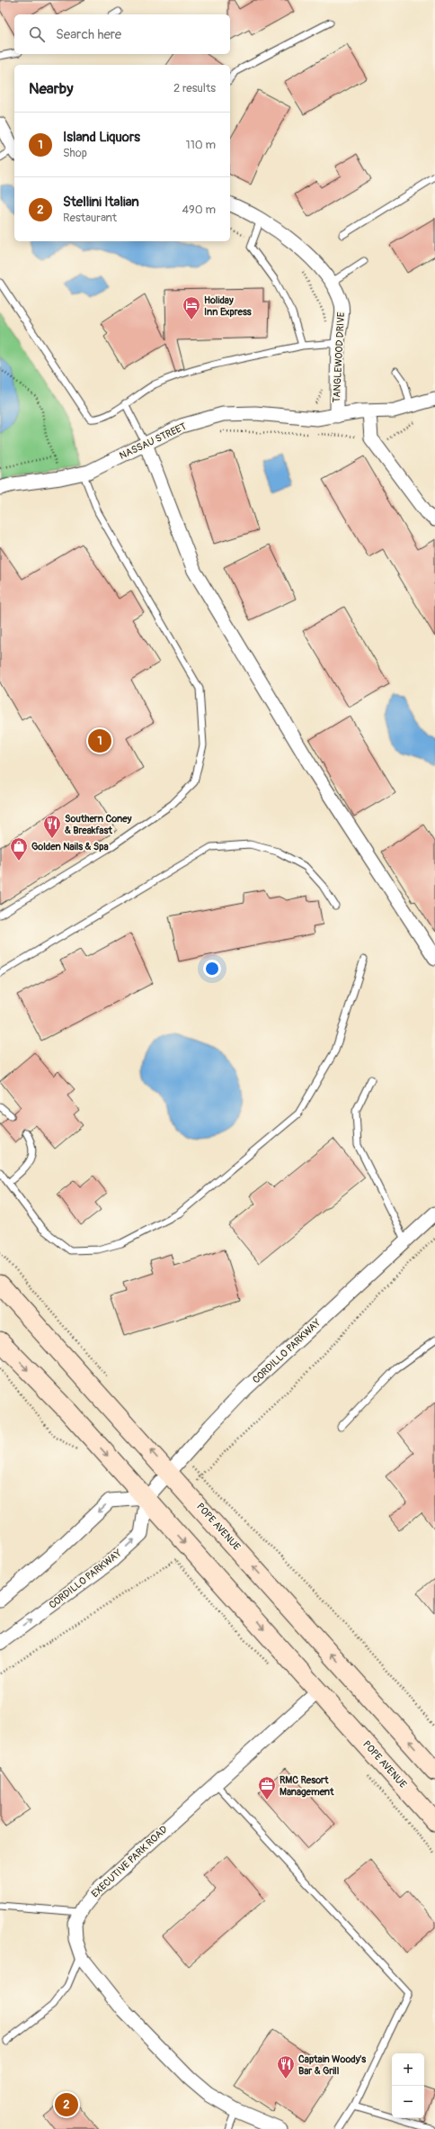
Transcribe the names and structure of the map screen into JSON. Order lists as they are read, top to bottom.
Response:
{
  "streets": {
    "main road": ["POPE AVENUE"],
    "street": [
      "TANGLEWOOD DRIVE",
      "NASSAU STREET",
      "CORDILLO PARKWAY",
      "EXECUTIVE PARK ROAD"
    ]
  },
  "crossings": [
    ["TANGLEWOOD DRIVE", "NASSAU STREET"],
    ["CORDILLO PARKWAY", "POPE AVENUE"],
    ["POPE AVENUE", "EXECUTIVE PARK ROAD"]
  ],
  "places": {
    "hotel": ["Holiday Inn Express"],
    "restaurant": ["Southern Coney & Breakfast", "Captain Woody's Bar & Grill"],
    "shop": ["Golden Nails & Spa"],
    "office": ["RMC Resort Management"]
  },
  "page": {
    "search": "Search here",
    "heading": ["Nearby", "2 results"],
    "list": [
      {
        "mark": "1",
        "name": "Island Liquors",
        "note": "Shop",
        "value": "110 m"
      },
      {
        "mark": "2",
        "name": "Stellini Italian",
        "note": "Restaurant",
        "value": "490 m"
      }
    ],
    "pins": ["1", "2"],
    "map_buttons": ["+", "−"]
  }
}
